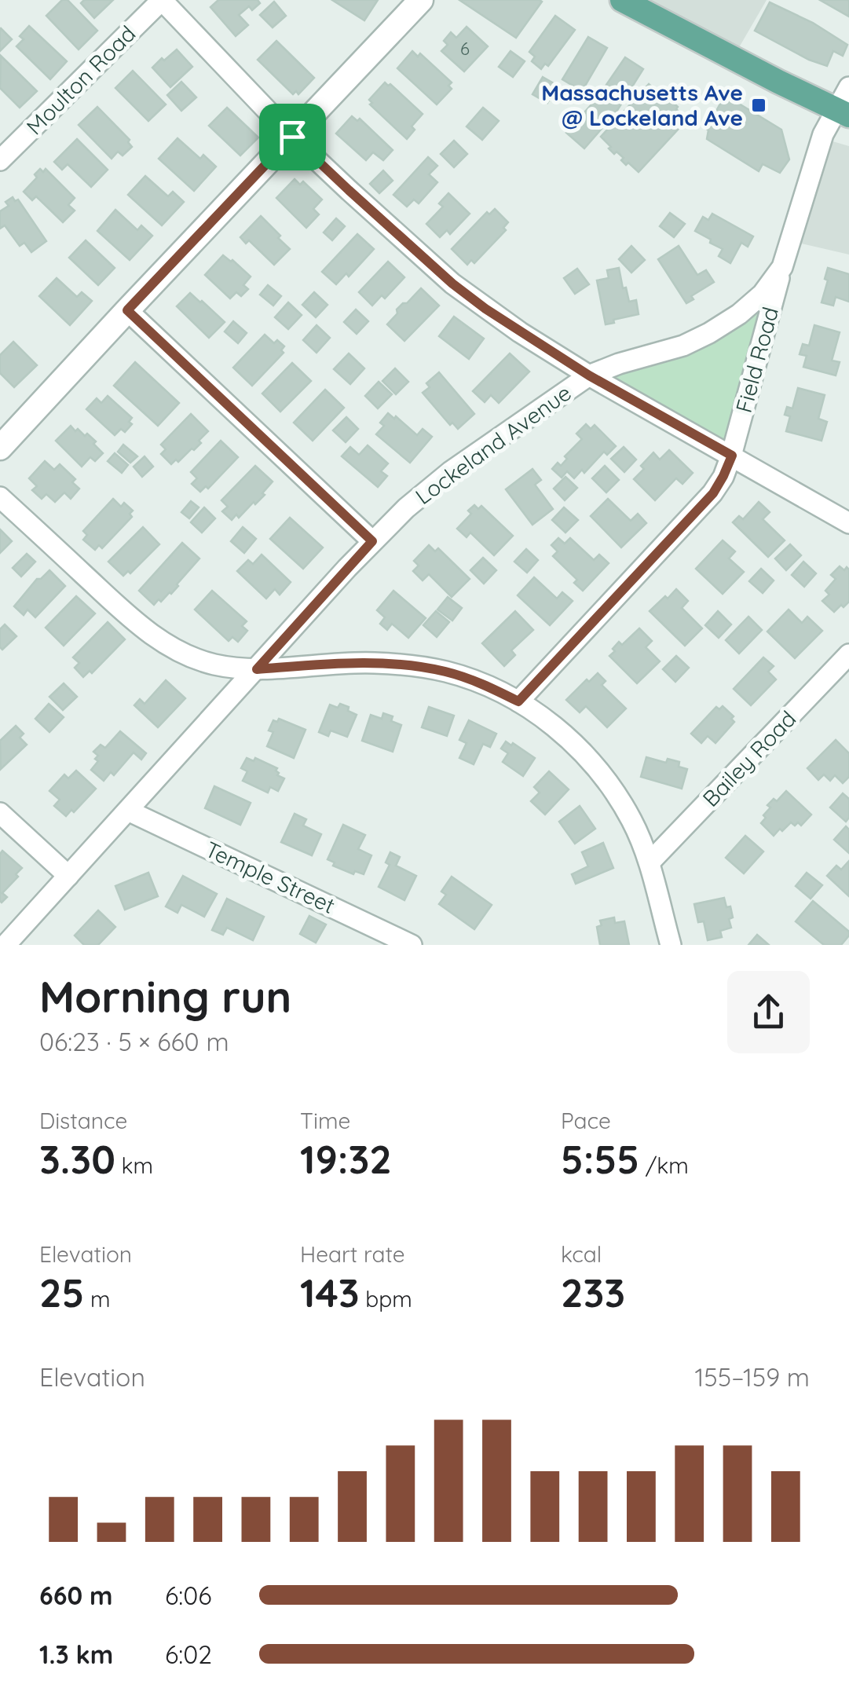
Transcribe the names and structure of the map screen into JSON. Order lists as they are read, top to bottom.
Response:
{
  "streets": {
    "street": [
      "Moulton Road",
      "Field Road",
      "Lockeland Avenue",
      "Bailey Road",
      "Temple Street"
    ]
  },
  "crossings": [
    ["Field Road", "Lockeland Avenue"],
    ["Lockeland Avenue", "Temple Street"]
  ],
  "places": {
    "transit": ["Massachusetts Ave @ Lockeland Ave"]
  },
  "house_numbers": ["6"],
  "page": {
    "heading": ["Morning run", "06:23 · 5 × 660 m"],
    "stats": [
      ["Distance", "3.30 km"],
      ["Time", "19:32"],
      ["Pace", "5:55 /km"],
      ["Elevation", "25 m"],
      ["Heart rate", "143 bpm"],
      ["kcal", "233"]
    ],
    "chart": ["Elevation", "155–159 m"],
    "list": [
      {
        "name": "660 m",
        "note": "6:06"
      },
      {
        "name": "1.3 km",
        "note": "6:02"
      }
    ]
  }
}
